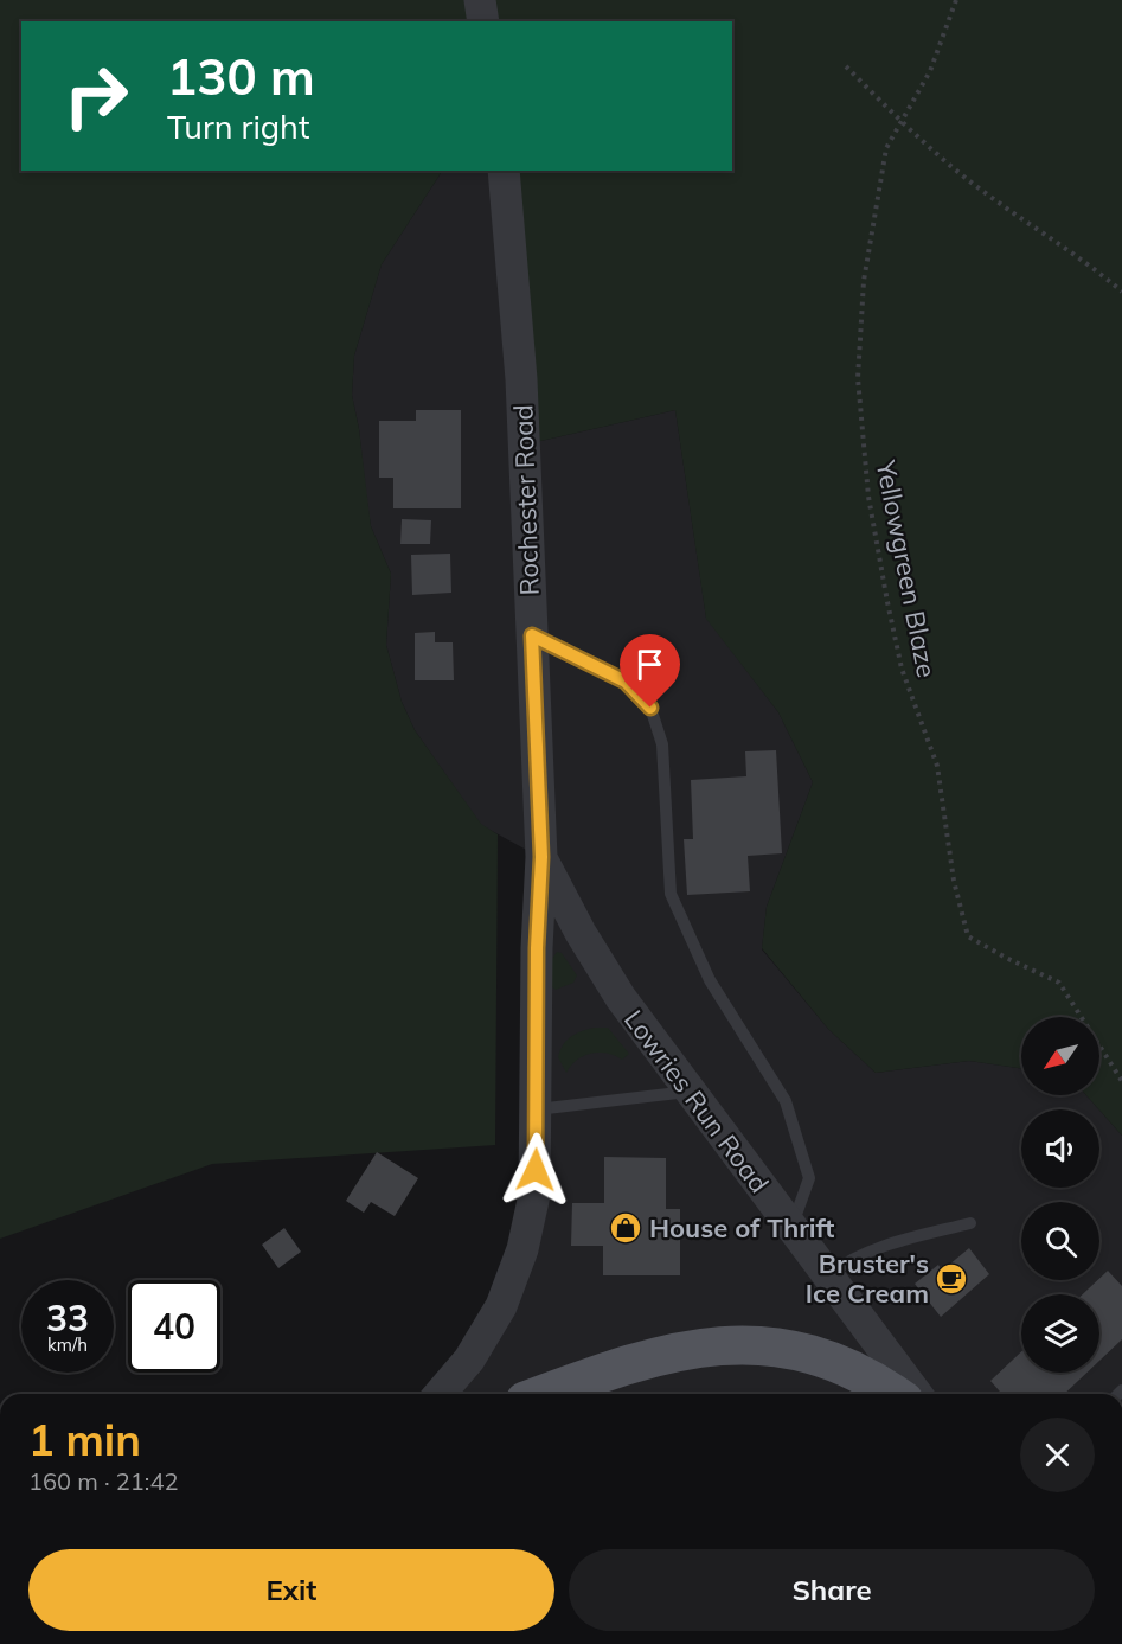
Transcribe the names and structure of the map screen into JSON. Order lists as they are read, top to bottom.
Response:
{
  "streets": {
    "street": ["Rochester Road", "Lowries Run Road"],
    "path": ["Yellowgreen Blaze"]
  },
  "crossings": [
    ["Rochester Road", "Lowries Run Road"]
  ],
  "places": {
    "shop": ["House of Thrift"],
    "cafe": ["Bruster's Ice Cream"]
  },
  "north": "bottom left",
  "page": {
    "turn": ["130 m", "Turn right"],
    "speed": "33 km/h",
    "limit": "40",
    "heading": ["1 min", "160 m · 21:42"],
    "buttons": ["Exit", "Share"]
  }
}
